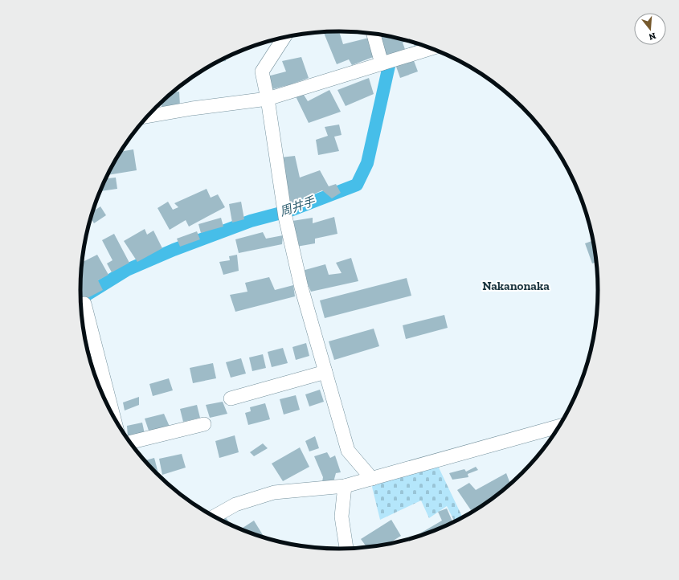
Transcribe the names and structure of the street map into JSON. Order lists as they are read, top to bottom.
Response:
{
  "districts": ["Nakanonaka"],
  "water": ["周井手"],
  "north": "bottom"
}
